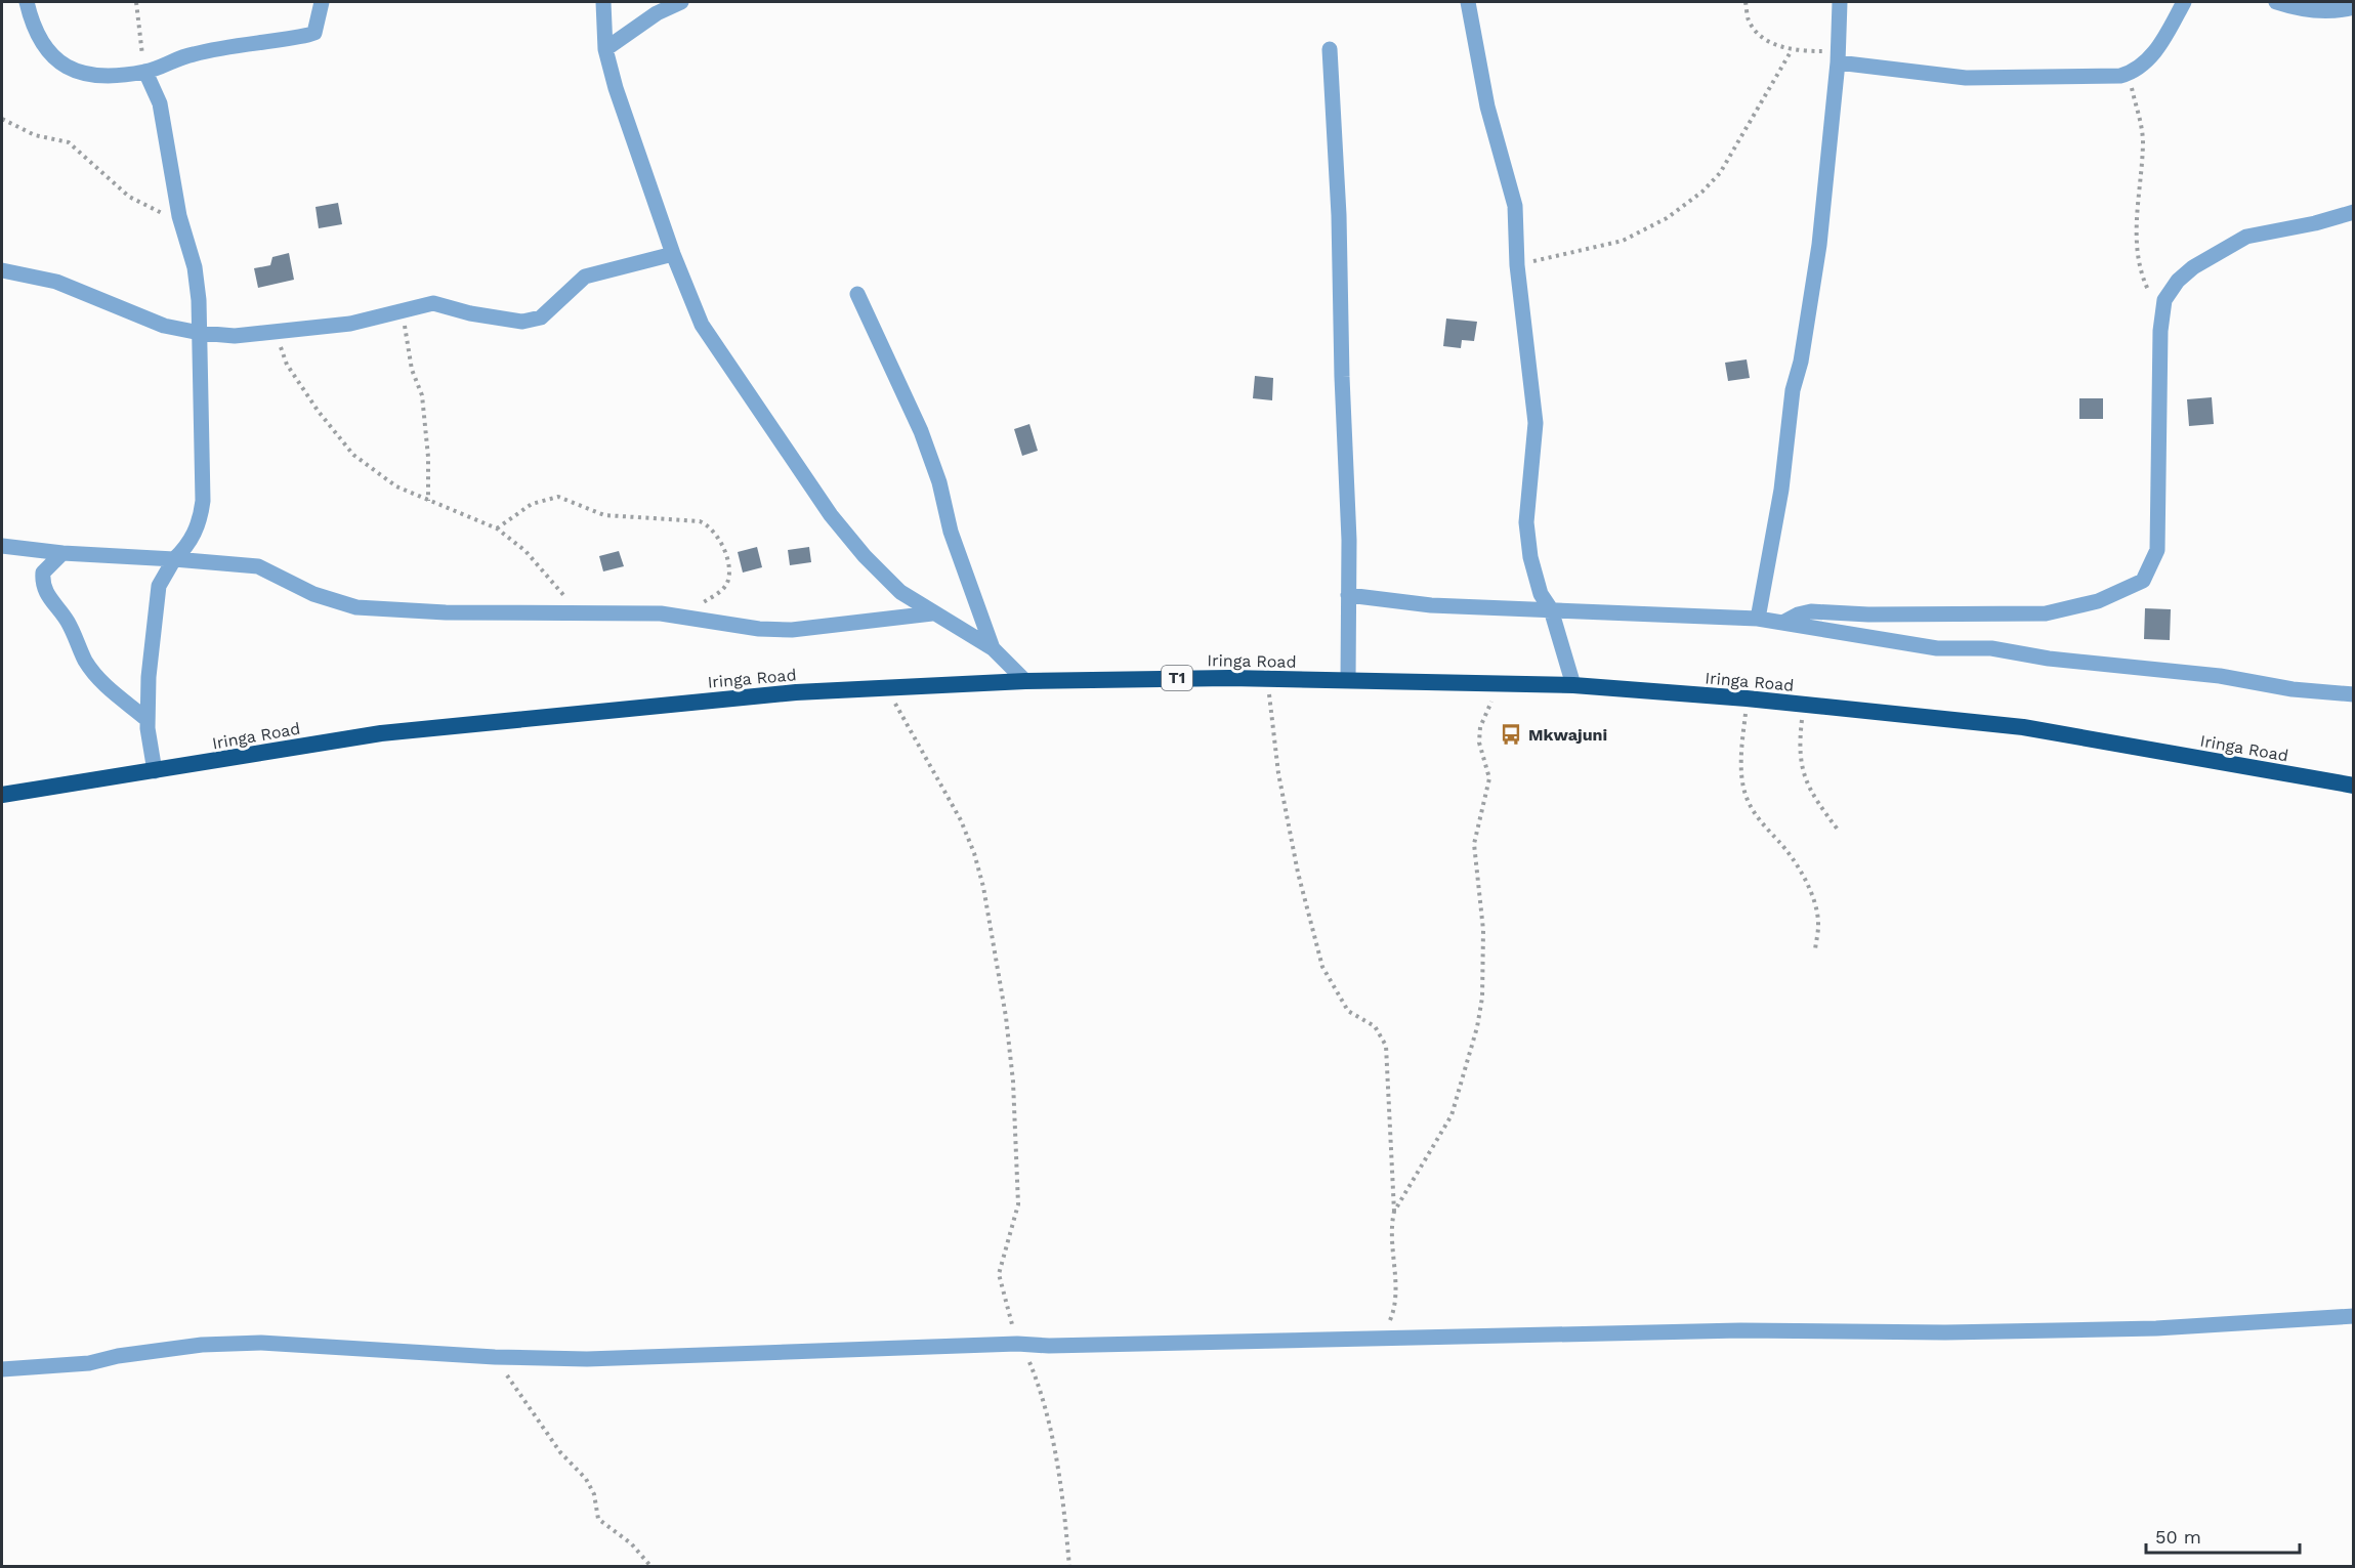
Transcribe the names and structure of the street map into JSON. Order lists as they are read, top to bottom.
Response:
{
  "streets": {
    "highway": ["Iringa Road", "T1"]
  },
  "places": {
    "bus stop": ["Mkwajuni"]
  },
  "scale_bar": "50 m"
}
